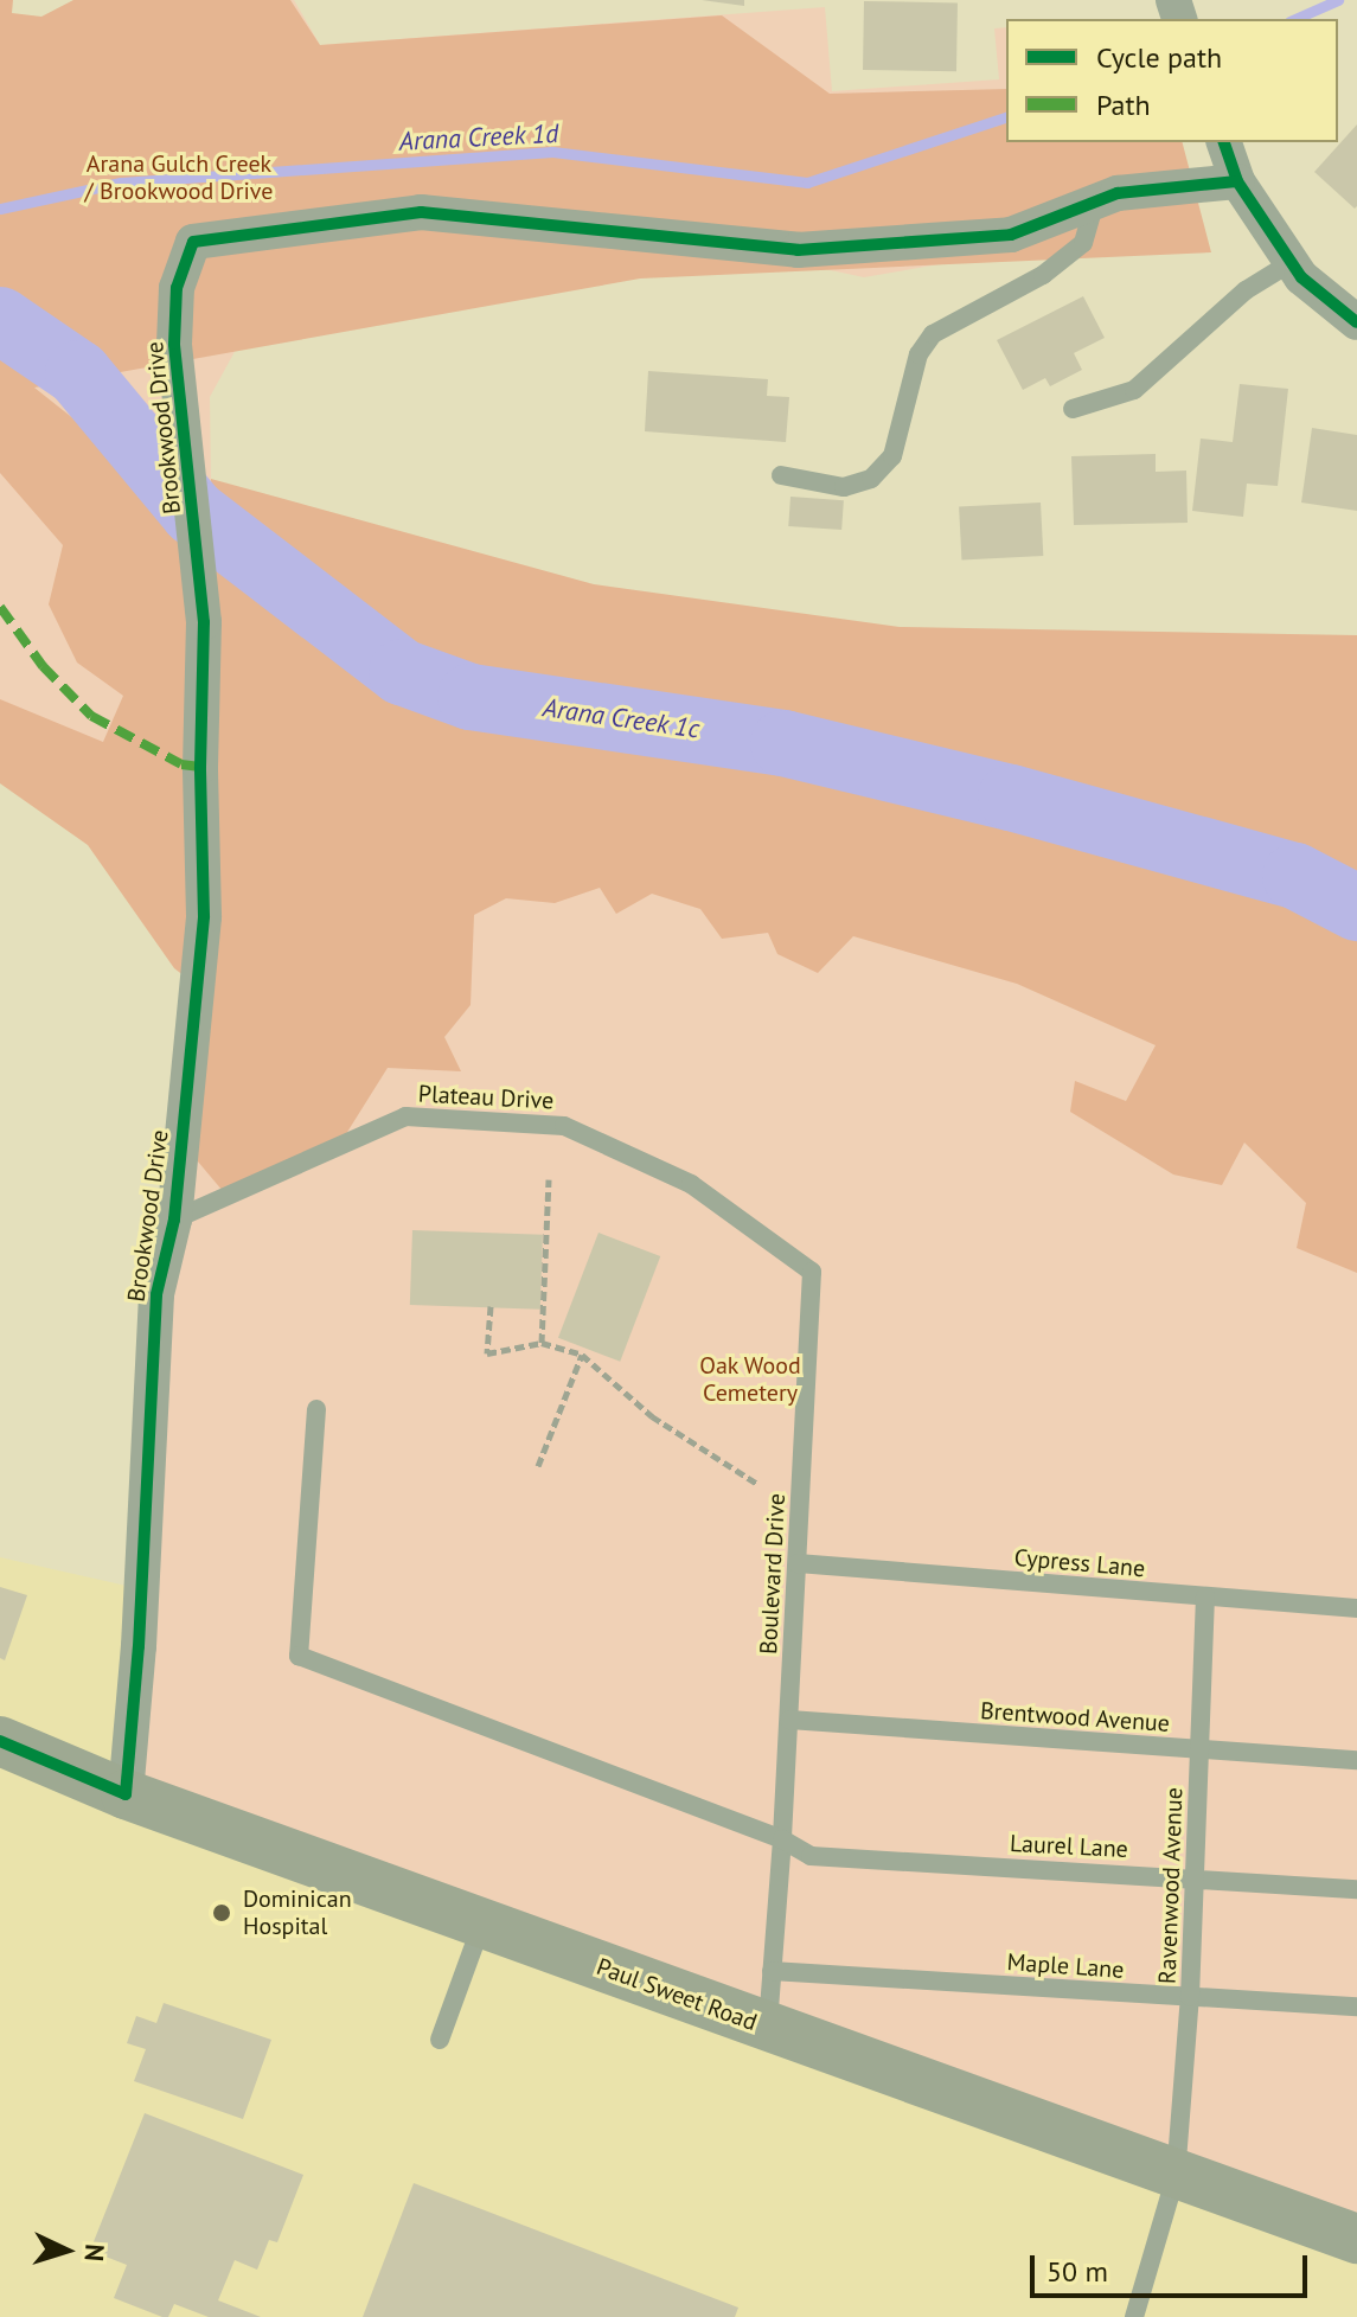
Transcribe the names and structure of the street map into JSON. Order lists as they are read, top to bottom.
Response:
{
  "streets": {
    "street": ["Brookwood Drive", "Paul Sweet Road"],
    "lane": [
      "Plateau Drive",
      "Cypress Lane",
      "Boulevard Drive",
      "Brentwood Avenue",
      "Laurel Lane",
      "Ravenwood Avenue",
      "Maple Lane"
    ]
  },
  "crossings": [
    ["Brookwood Drive", "Plateau Drive"],
    ["Brookwood Drive", "Paul Sweet Road"],
    ["Plateau Drive", "Boulevard Drive"],
    ["Cypress Lane", "Boulevard Drive"],
    ["Cypress Lane", "Ravenwood Avenue"],
    ["Boulevard Drive", "Brentwood Avenue"],
    ["Boulevard Drive", "Laurel Lane"],
    ["Boulevard Drive", "Maple Lane"],
    ["Boulevard Drive", "Paul Sweet Road"],
    ["Brentwood Avenue", "Ravenwood Avenue"],
    ["Laurel Lane", "Ravenwood Avenue"],
    ["Ravenwood Avenue", "Maple Lane"],
    ["Ravenwood Avenue", "Paul Sweet Road"]
  ],
  "water": ["Arana Creek 1d", "Arana Creek 1c"],
  "parks": ["Arana Gulch Creek / Brookwood Drive", "Oak Wood Cemetery"],
  "places": ["Dominican Hospital"],
  "legend": ["Cycle path", "Path"],
  "scale_bar": "50 m",
  "north": "right"
}
